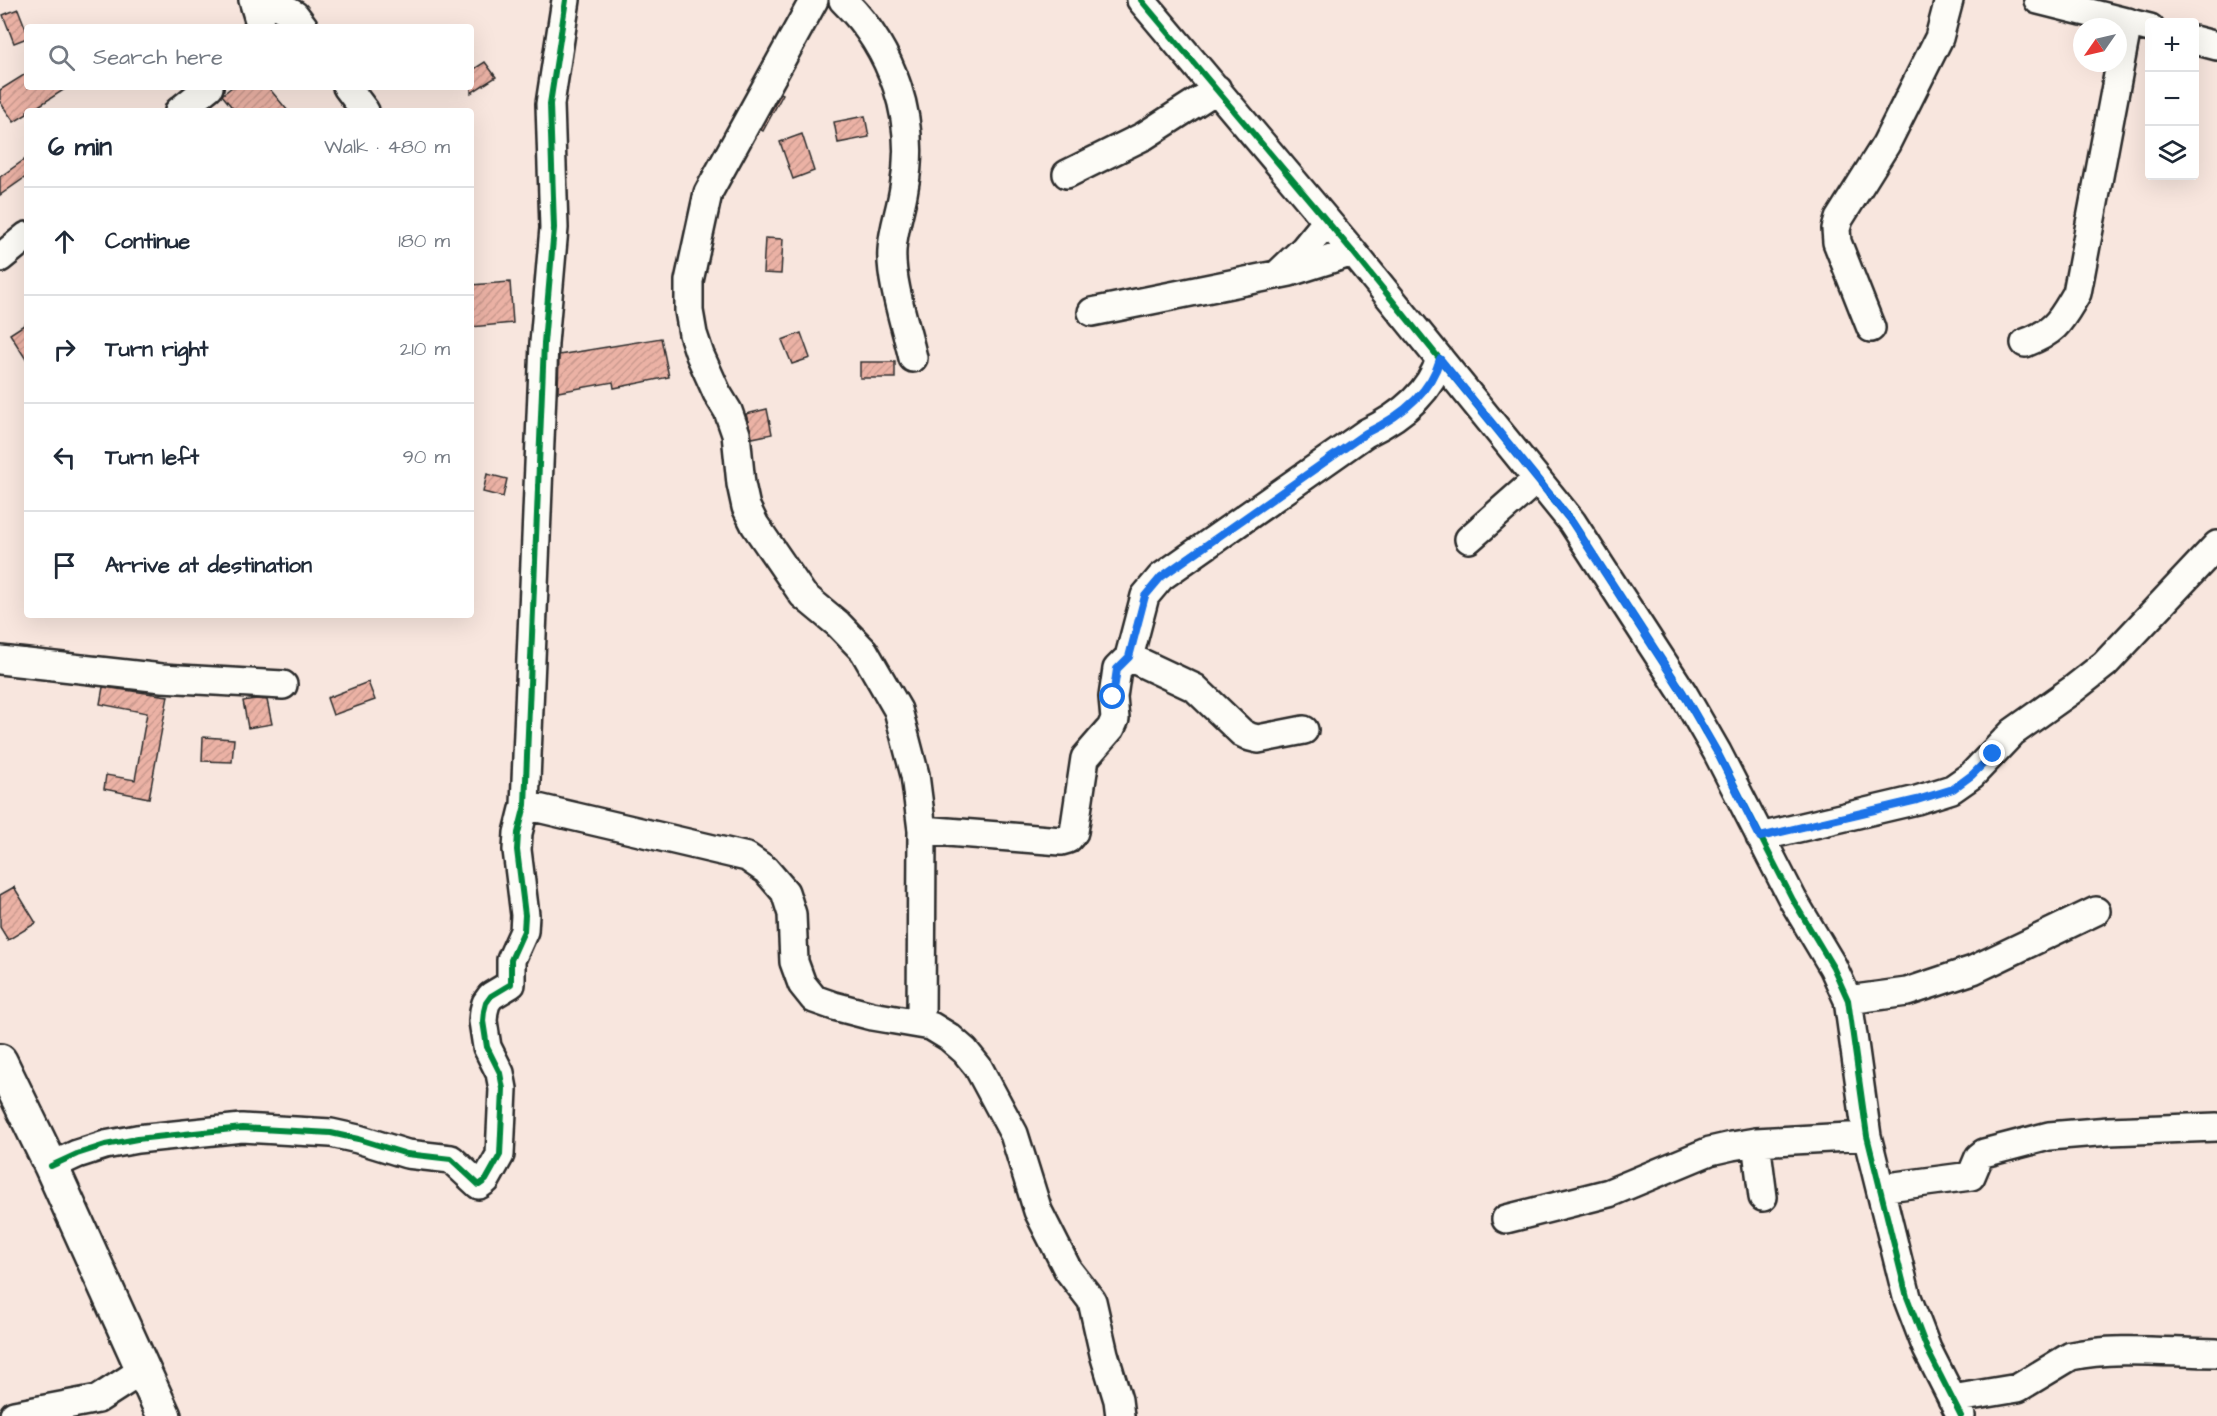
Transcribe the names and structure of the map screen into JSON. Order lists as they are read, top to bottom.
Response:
{
  "north": "bottom left",
  "page": {
    "map_buttons": ["+", "−"],
    "search": "Search here",
    "heading": ["6 min", "Walk · 480 m"],
    "list": [
      ["Continue", "180 m"],
      ["Turn right", "210 m"],
      ["Turn left", "90 m"],
      "Arrive at destination"
    ]
  }
}
